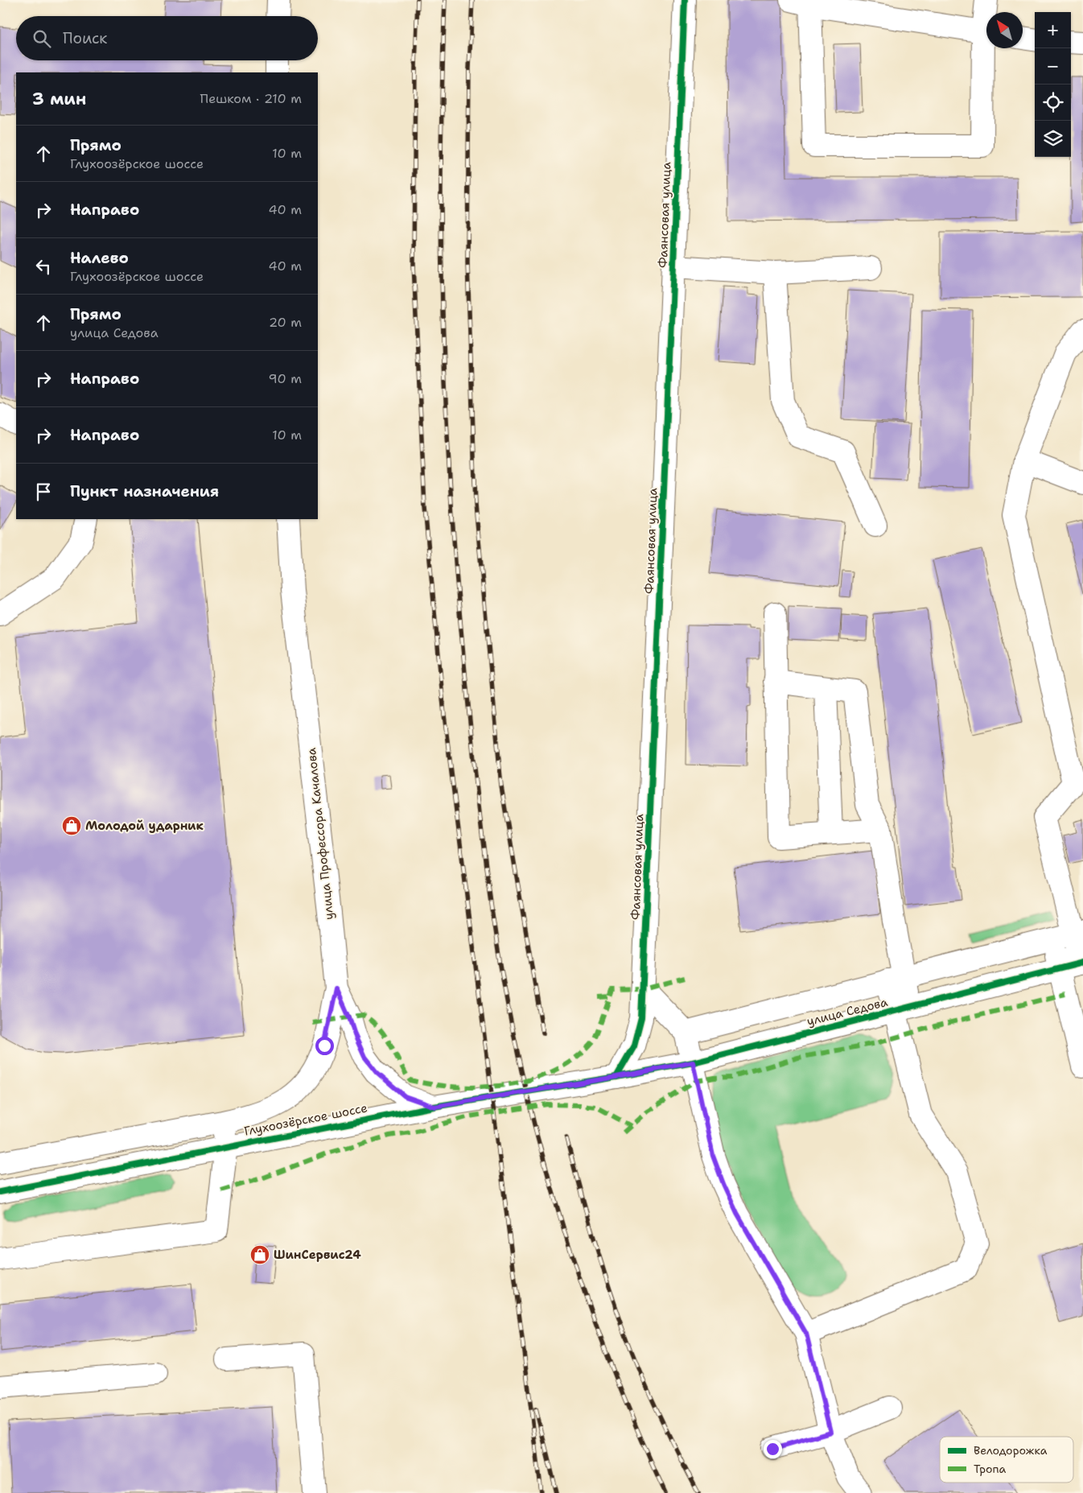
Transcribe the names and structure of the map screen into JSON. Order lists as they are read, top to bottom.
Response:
{
  "streets": {
    "street": [
      "Фаянсовая улица",
      "улица Профессора Качалова",
      "улица Седова",
      "Глухоозёрское шоссе"
    ]
  },
  "crossings": [
    ["Фаянсовая улица", "улица Седова"],
    ["Фаянсовая улица", "Глухоозёрское шоссе"],
    ["улица Профессора Качалова", "Глухоозёрское шоссе"],
    ["улица Седова", "Глухоозёрское шоссе"]
  ],
  "places": {
    "shop": ["Молодой ударник", "ШинCервис24"]
  },
  "legend": ["Велодорожка", "Тропа"],
  "north": "top left",
  "page": {
    "map_buttons": ["+", "−"],
    "search": "Поиск",
    "heading": ["3 мин", "Пешком · 210 m"],
    "list": [
      ["Прямо", "Глухоозёрское шоссе", "10 m"],
      ["Направо", "40 m"],
      ["Налево", "Глухоозёрское шоссе", "40 m"],
      ["Прямо", "улица Седова", "20 m"],
      ["Направо", "90 m"],
      ["Направо", "10 m"],
      "Пункт назначения"
    ]
  }
}
